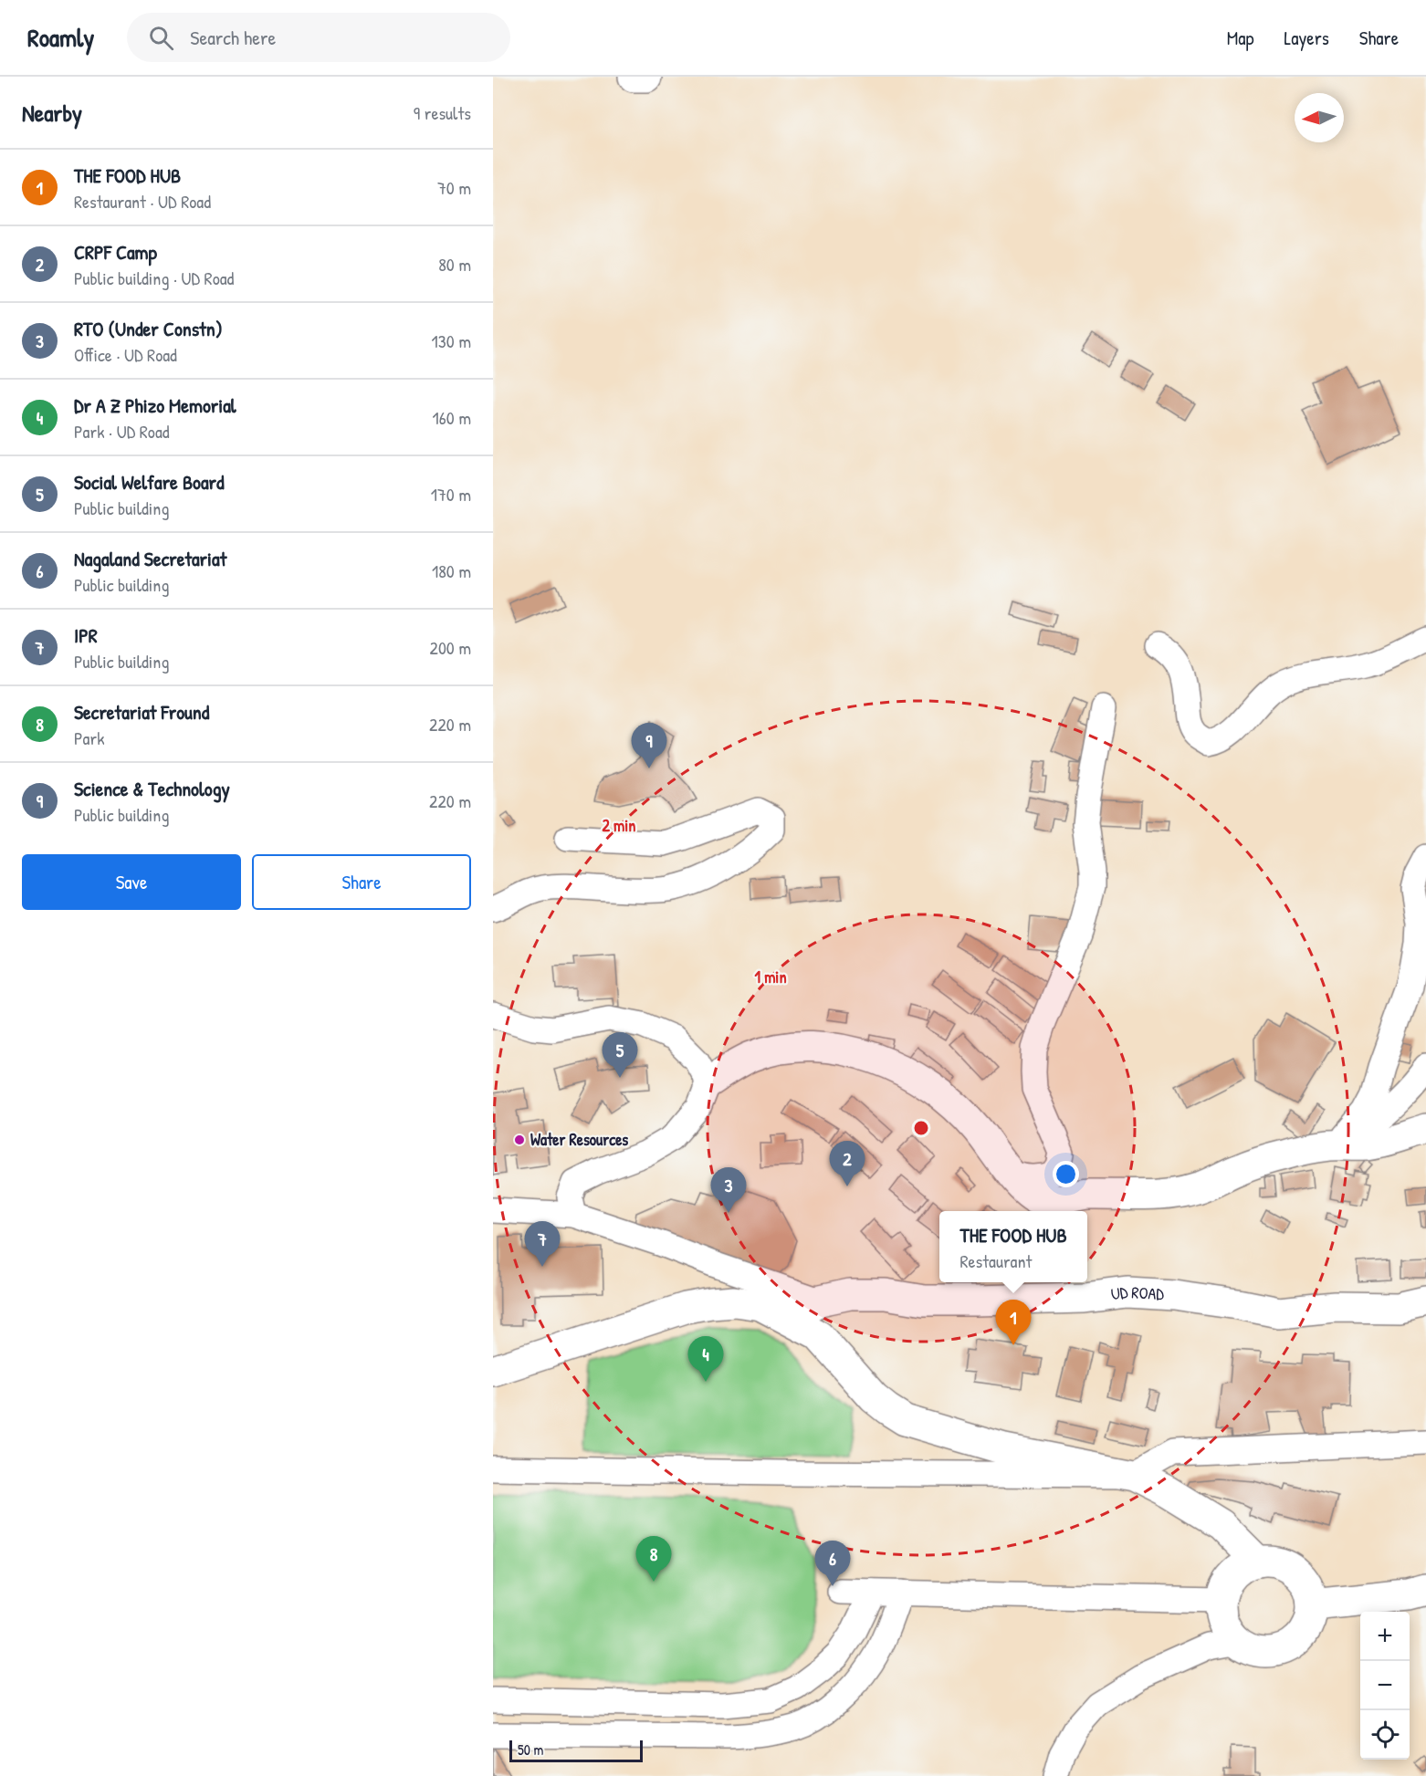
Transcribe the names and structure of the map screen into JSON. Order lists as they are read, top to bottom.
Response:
{
  "streets": {
    "main road": ["UD ROAD"]
  },
  "places": ["Water Resources"],
  "scale_bar": "50 m",
  "north": "left",
  "page": {
    "header": "Roamly",
    "search": "Search here",
    "nav": ["Map", "Layers", "Share"],
    "heading": ["Nearby", "9 results"],
    "list": [
      {
        "mark": "1",
        "name": "THE FOOD HUB",
        "note": "Restaurant · UD Road",
        "value": "70 m"
      },
      {
        "mark": "2",
        "name": "CRPF Camp",
        "note": "Public building · UD Road",
        "value": "80 m"
      },
      {
        "mark": "3",
        "name": "RTO (Under Constn)",
        "note": "Office · UD Road",
        "value": "130 m"
      },
      {
        "mark": "4",
        "name": "Dr A Z Phizo Memorial",
        "note": "Park · UD Road",
        "value": "160 m"
      },
      {
        "mark": "5",
        "name": "Social Welfare Board",
        "note": "Public building",
        "value": "170 m"
      },
      {
        "mark": "6",
        "name": "Nagaland Secretariat",
        "note": "Public building",
        "value": "180 m"
      },
      {
        "mark": "7",
        "name": "IPR",
        "note": "Public building",
        "value": "200 m"
      },
      {
        "mark": "8",
        "name": "Secretariat Fround",
        "note": "Park",
        "value": "220 m"
      },
      {
        "mark": "9",
        "name": "Science & Technology",
        "note": "Public building",
        "value": "220 m"
      }
    ],
    "pins": [
      "9",
      "5",
      "2",
      "3",
      "7",
      "1",
      "4",
      "8",
      "6"
    ],
    "buttons": ["Save", "Share"],
    "popup": ["THE FOOD HUB", "Restaurant"],
    "map_buttons": ["+", "−"],
    "scale": "50 m"
  },
  "rings": ["2 min", "1 min"]
}
